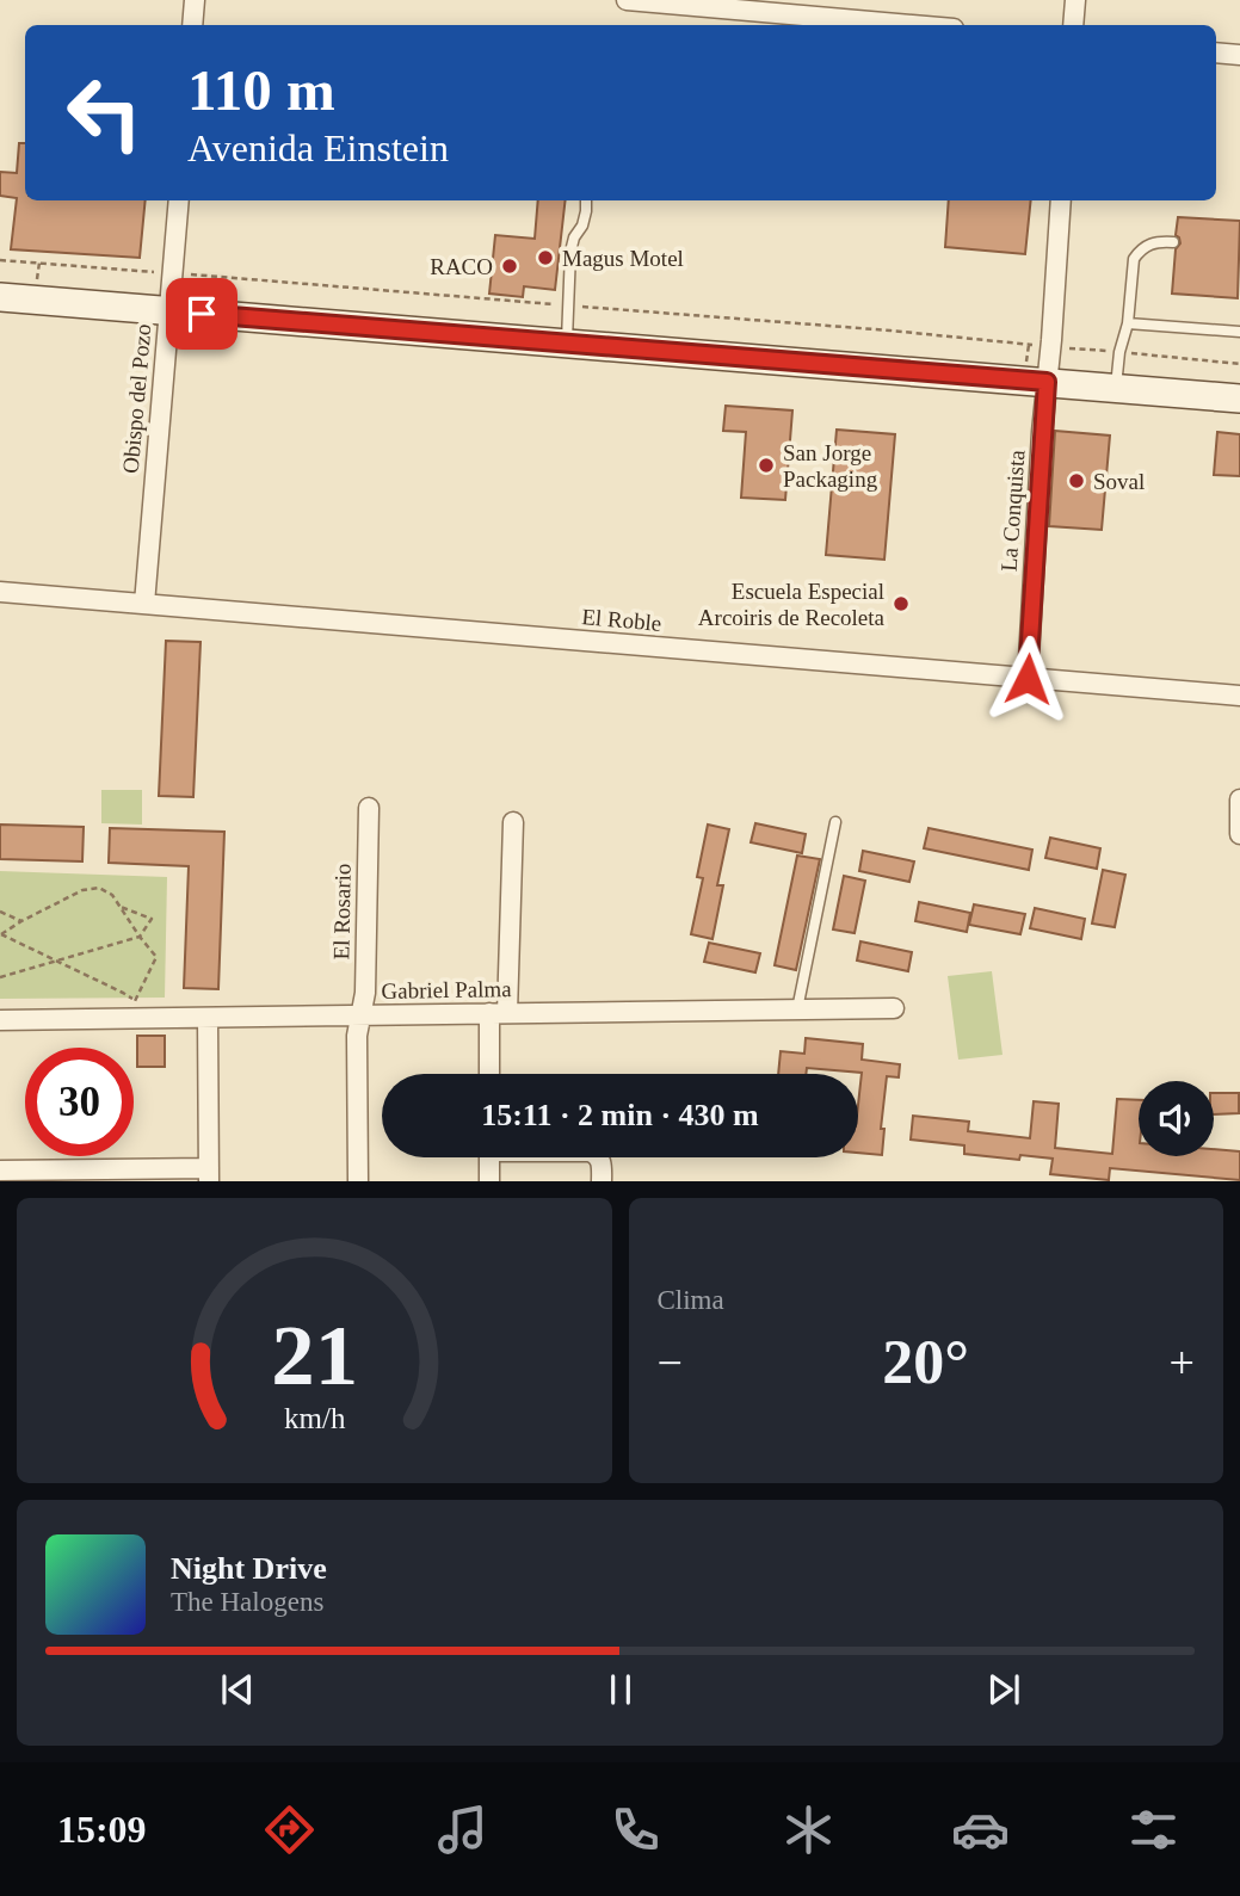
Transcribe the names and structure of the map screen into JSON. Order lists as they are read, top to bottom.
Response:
{
  "streets": {
    "street": [
      "Obispo del Pozo",
      "La Conquista",
      "El Roble",
      "El Rosario",
      "Gabriel Palma"
    ]
  },
  "crossings": [
    ["Obispo del Pozo", "El Roble"],
    ["La Conquista", "El Roble"],
    ["El Rosario", "Gabriel Palma"]
  ],
  "places": [
    "Magus Motel",
    "RACO",
    "San Jorge Packaging",
    "Soval",
    "Escuela Especial Arcoiris de Recoleta"
  ],
  "page": {
    "turn": ["110 m", "Avenida Einstein"],
    "limit": "30",
    "trip": "15:11 · 2 min · 430 m",
    "tile": "Clima",
    "heat": ["−", "20°", "+"],
    "song": ["Night Drive", "The Halogens"],
    "tabs": "15:09",
    "gauge": ["21", "km/h"]
  }
}
